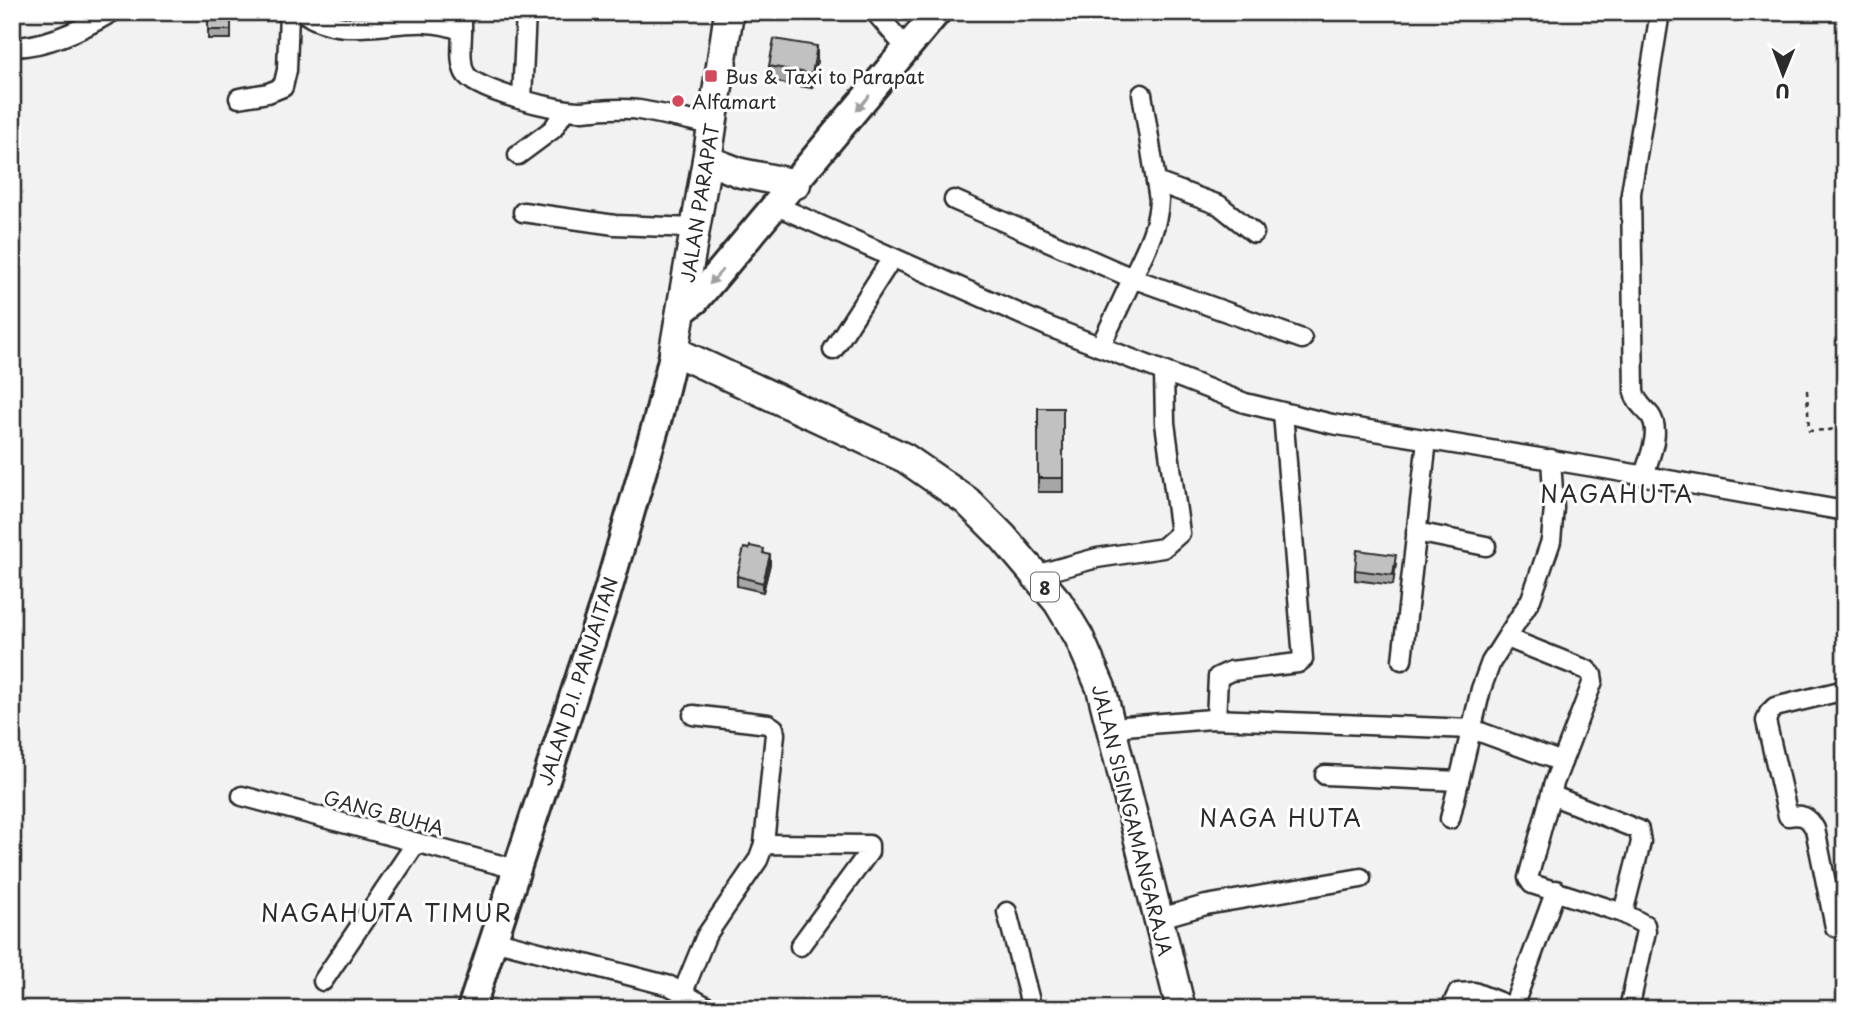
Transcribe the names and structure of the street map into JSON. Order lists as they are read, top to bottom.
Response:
{
  "streets": {
    "highway": ["JALAN PARAPAT", "8", "JALAN SISINGAMANGARAJA"],
    "main road": ["JALAN D.I. PANJAITAN"],
    "street": ["GANG BUHA"]
  },
  "crossings": [
    ["JALAN PARAPAT", "JALAN D.I. PANJAITAN"],
    ["JALAN PARAPAT", "JALAN SISINGAMANGARAJA"],
    ["JALAN D.I. PANJAITAN", "GANG BUHA"],
    ["JALAN D.I. PANJAITAN", "JALAN SISINGAMANGARAJA"]
  ],
  "districts": ["NAGAHUTA", "NAGA HUTA", "NAGAHUTA TIMUR"],
  "places": {
    "transit": ["Bus & Taxi to Parapat"],
    "other": ["Alfamart"]
  },
  "north": "bottom"
}
